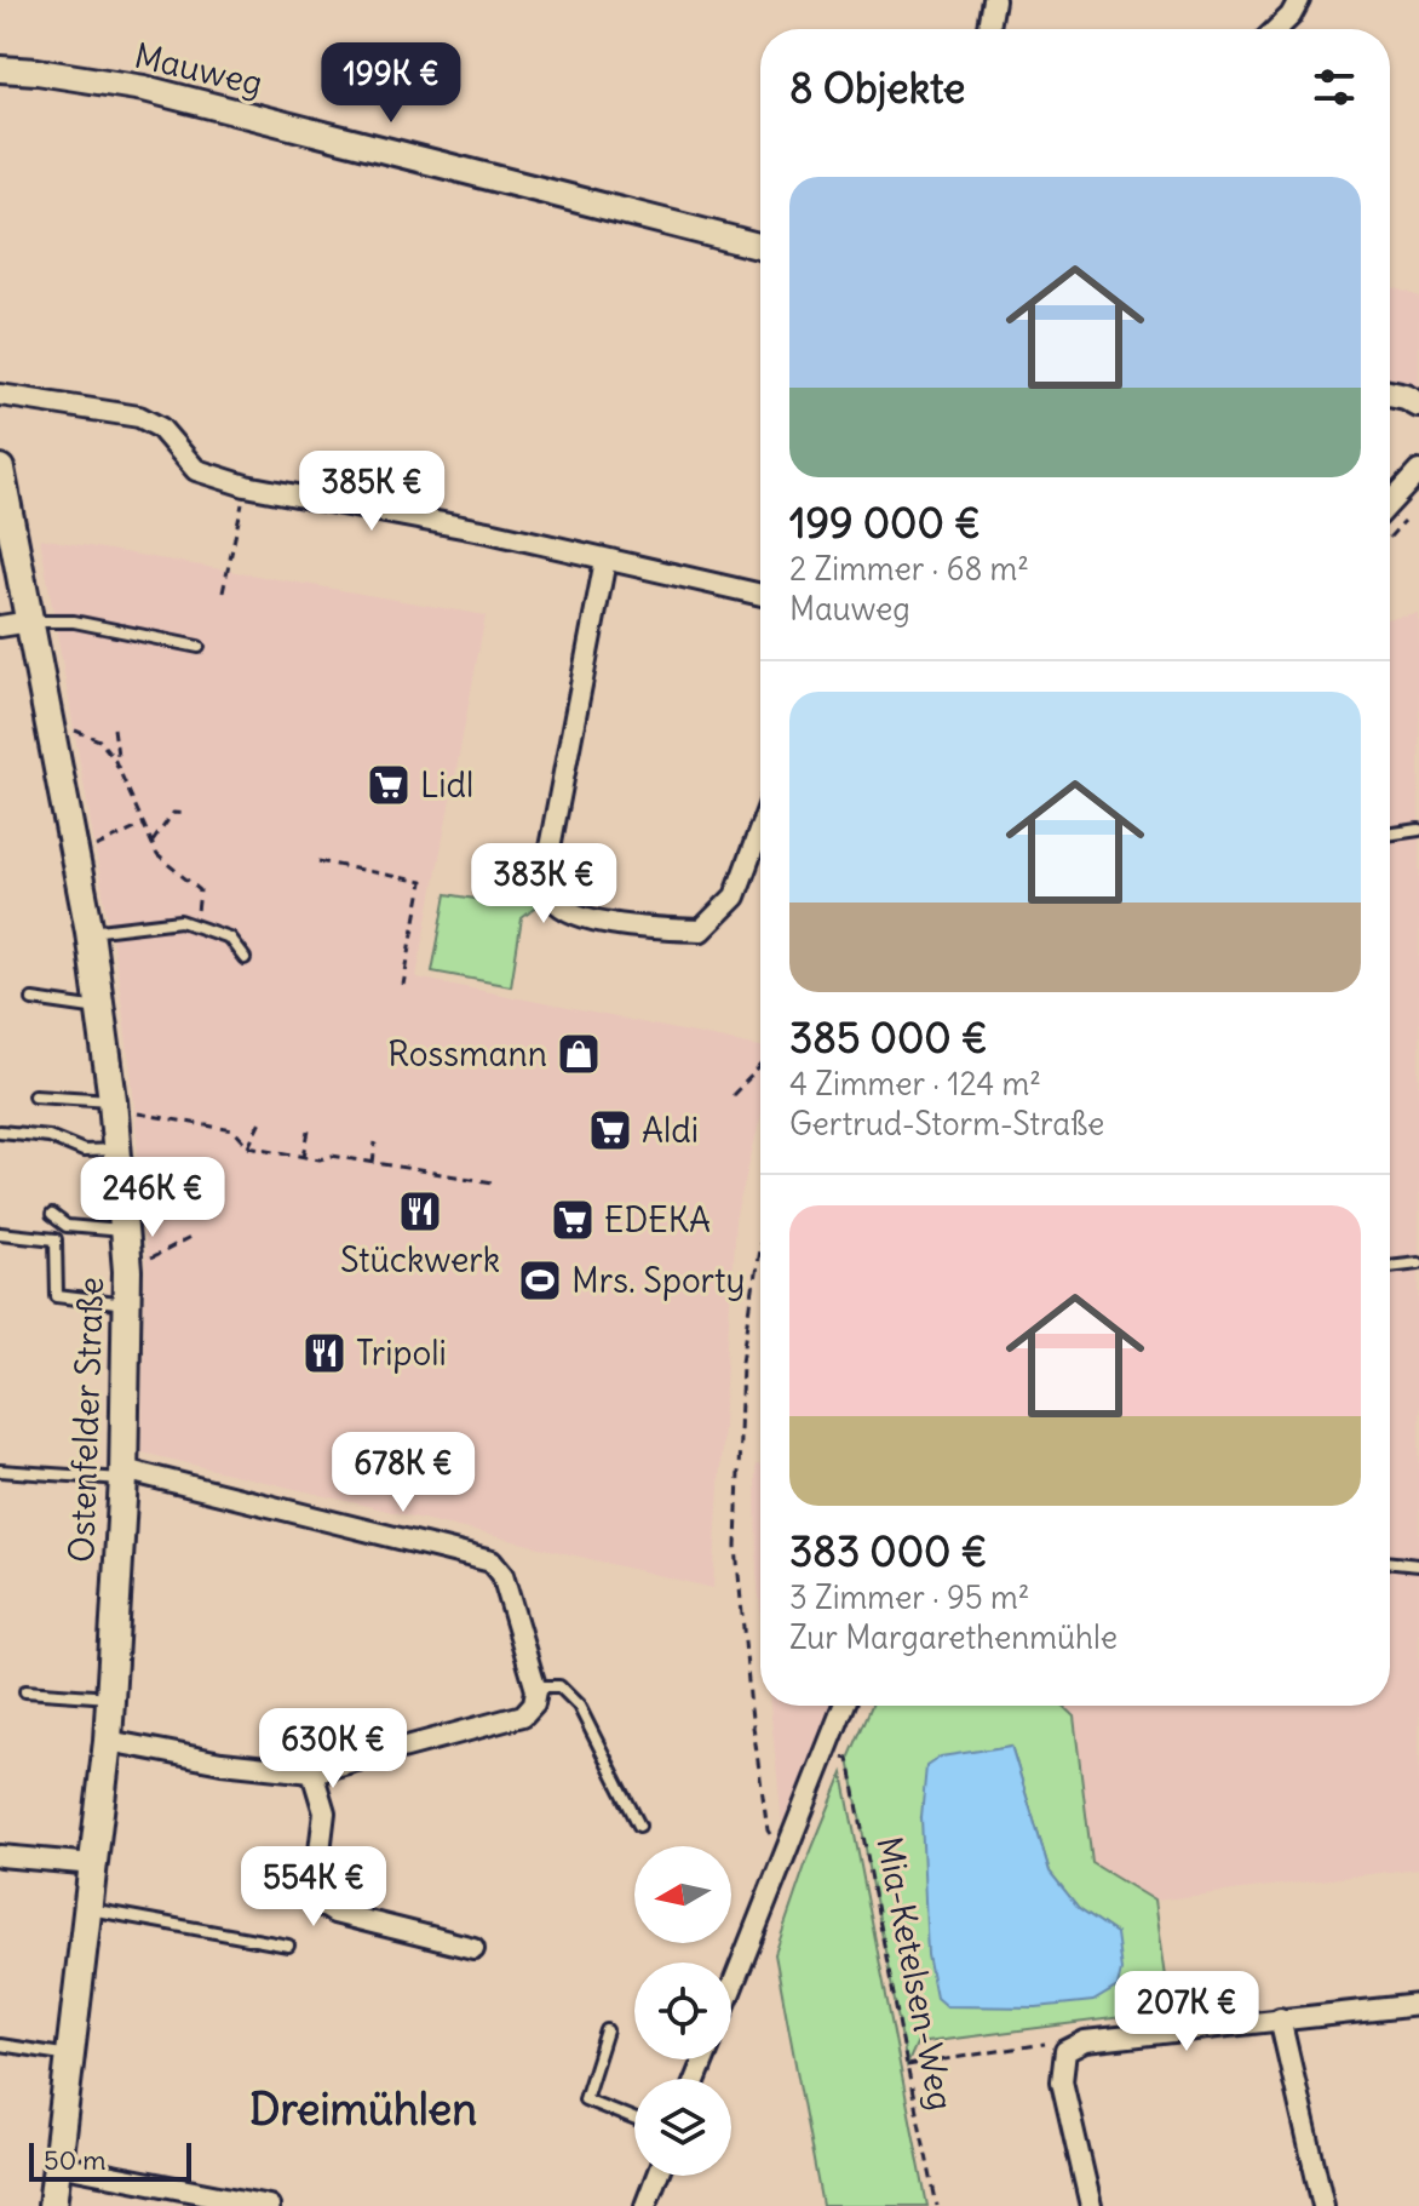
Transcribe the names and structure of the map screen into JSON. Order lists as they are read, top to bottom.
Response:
{
  "streets": {
    "main road": ["Ostenfelder Straße"],
    "street": ["Mauweg"],
    "path": ["Mia-Ketelsen-Weg"]
  },
  "districts": ["Dreimühlen"],
  "places": {
    "supermarket": ["Lidl", "Aldi", "EDEKA"],
    "shop": ["Rossmann"],
    "restaurant": ["Stückwerk", "Tripoli"],
    "sports": ["Mrs. Sporty"]
  },
  "scale_bar": "50 m",
  "north": "left",
  "page": {
    "heading": "8 Objekte",
    "price": [
      "199K €",
      "385K €",
      "383K €",
      "246K €",
      "678K €",
      "630K €",
      "554K €",
      "207K €"
    ],
    "list": [
      {
        "name": "199 000 €",
        "note": "2 Zimmer · 68 m² · Mauweg"
      },
      {
        "name": "385 000 €",
        "note": "4 Zimmer · 124 m² · Gertrud-Storm-Straße"
      },
      {
        "name": "383 000 €",
        "note": "3 Zimmer · 95 m² · Zur Margarethenmühle"
      }
    ],
    "scale": "50 m"
  }
}
